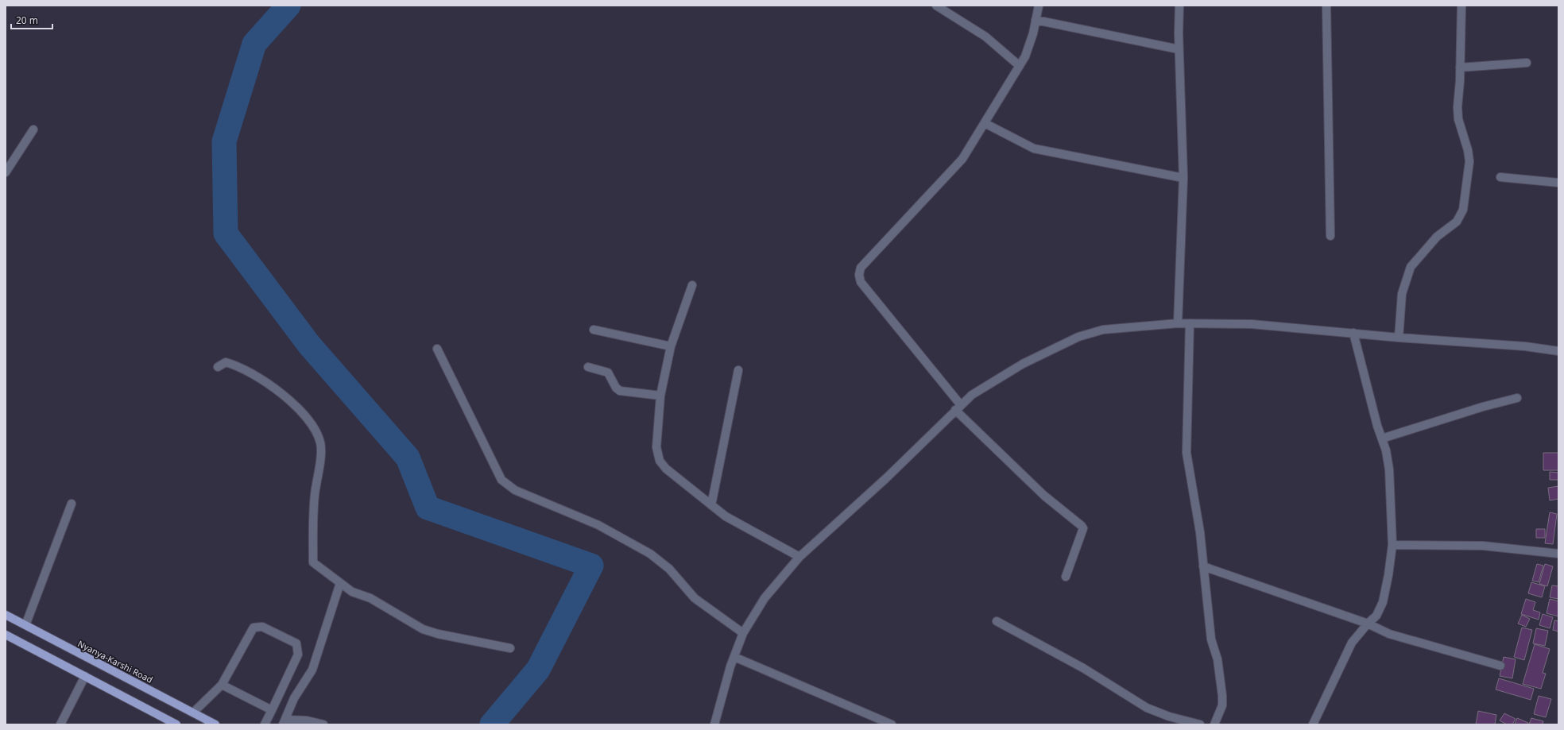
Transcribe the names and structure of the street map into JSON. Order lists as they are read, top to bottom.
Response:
{
  "streets": {
    "main road": ["Nyanya-Karshi Road"]
  },
  "scale_bar": "20 m"
}
